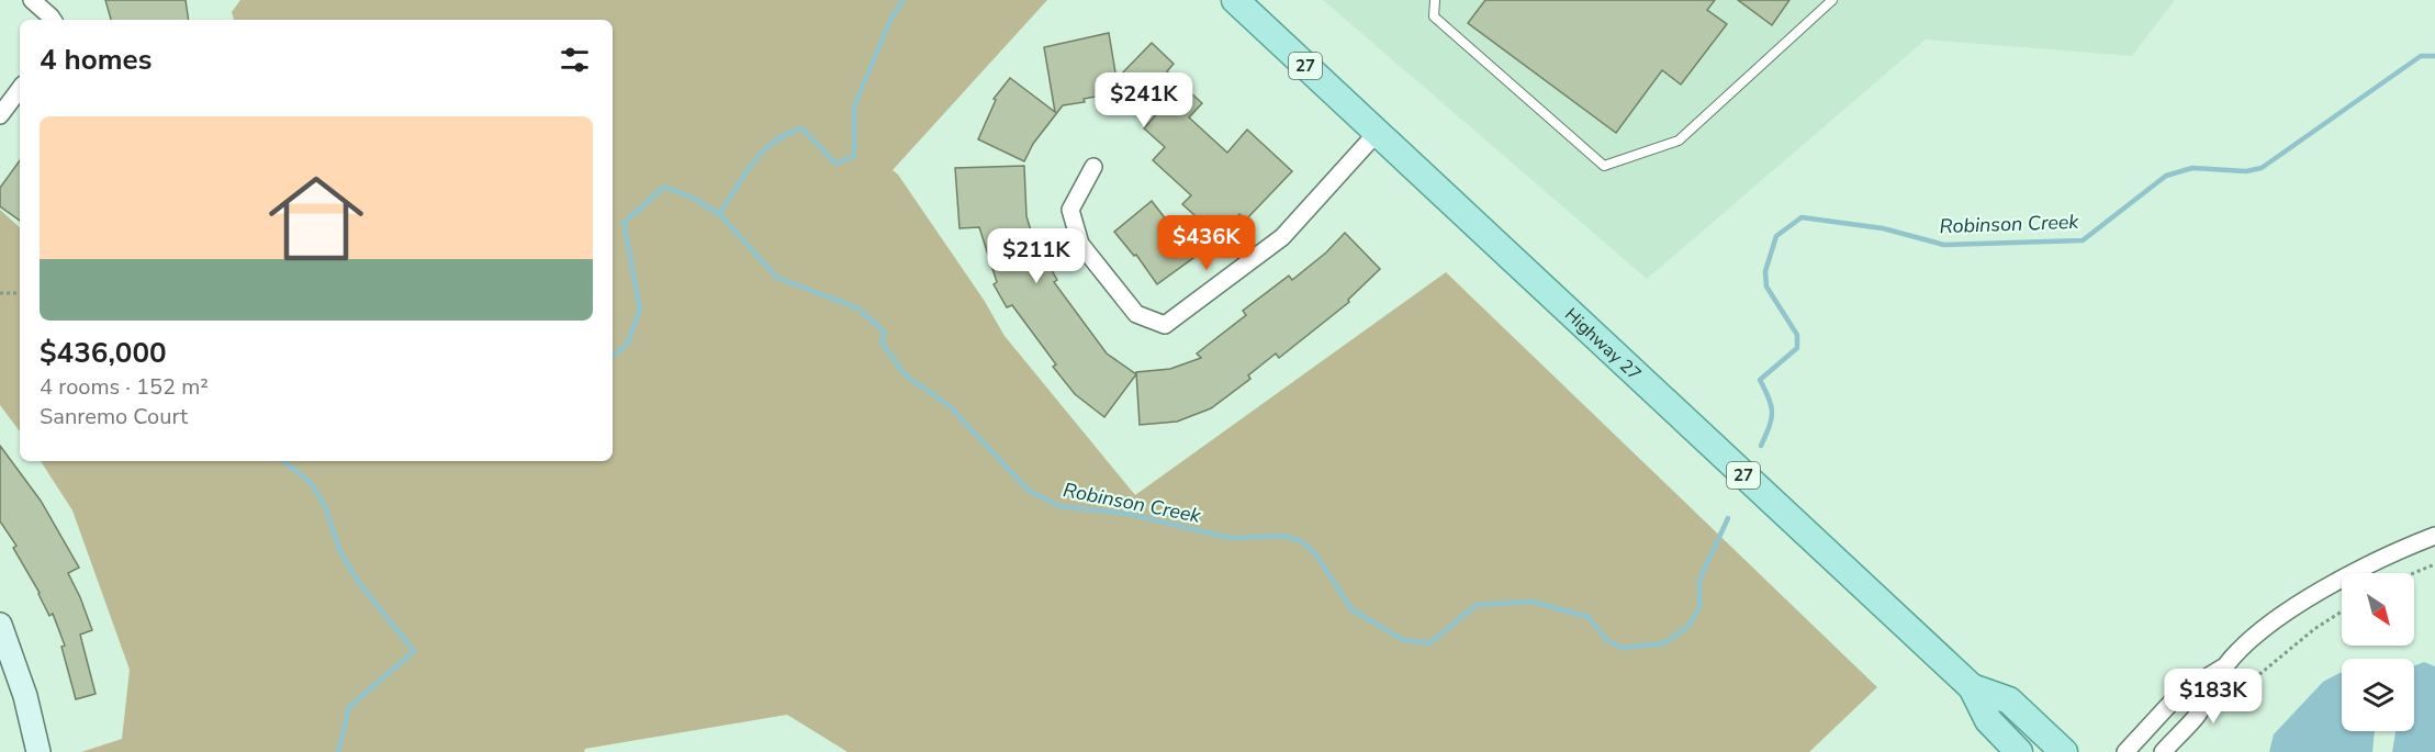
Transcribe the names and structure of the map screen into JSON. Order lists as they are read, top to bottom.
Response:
{
  "streets": {
    "main road": ["27", "Highway 27"]
  },
  "water": ["Robinson Creek"],
  "north": "bottom right",
  "page": {
    "heading": "4 homes",
    "price": [
      "$241K",
      "$436K",
      "$211K",
      "$183K"
    ],
    "list": [
      {
        "name": "$436,000",
        "note": "4 rooms · 152 m² · Sanremo Court"
      }
    ]
  }
}
